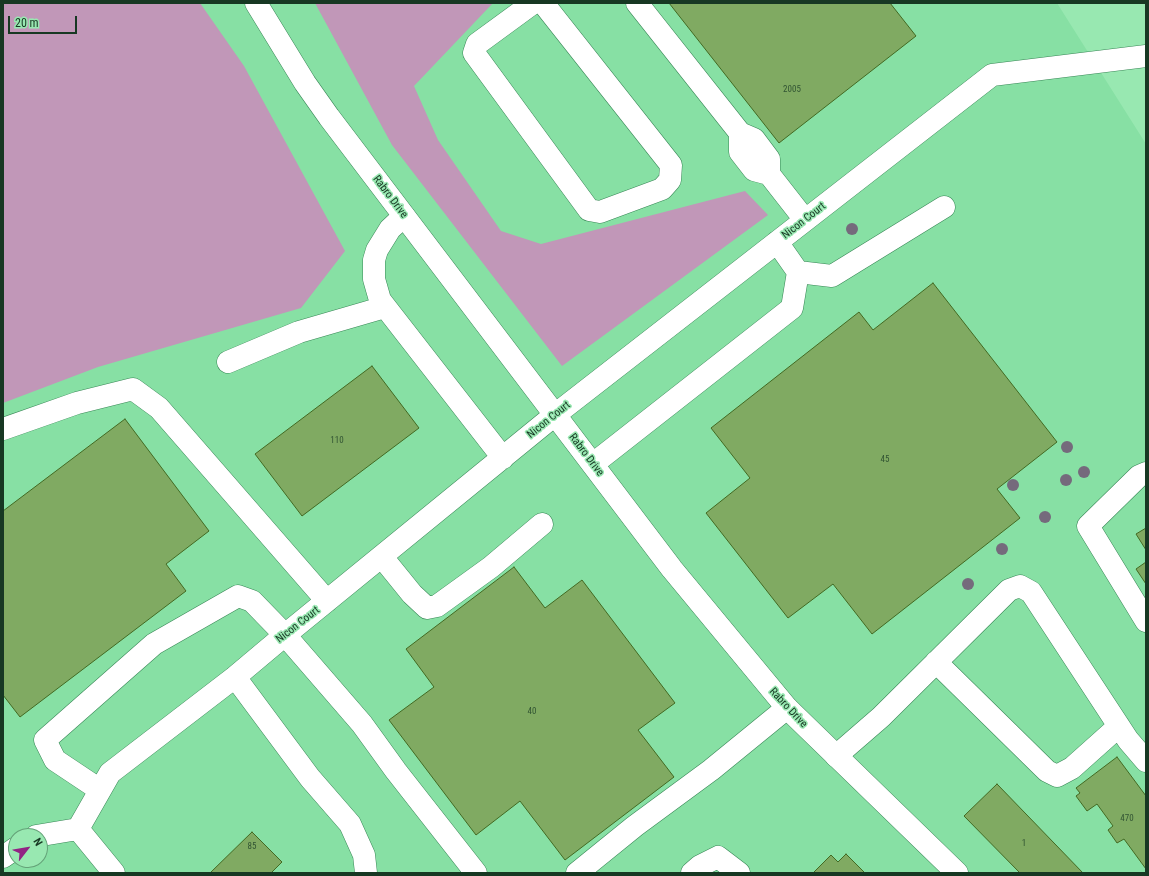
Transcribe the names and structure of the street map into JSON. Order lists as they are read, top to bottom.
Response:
{
  "streets": {
    "street": ["Rabro Drive", "Nicon Court"]
  },
  "crossings": [
    ["Rabro Drive", "Nicon Court"]
  ],
  "house_numbers": [
    "2005",
    "110",
    "45",
    "40",
    "470",
    "1",
    "85"
  ],
  "scale_bar": "20 m",
  "north": "top right"
}
